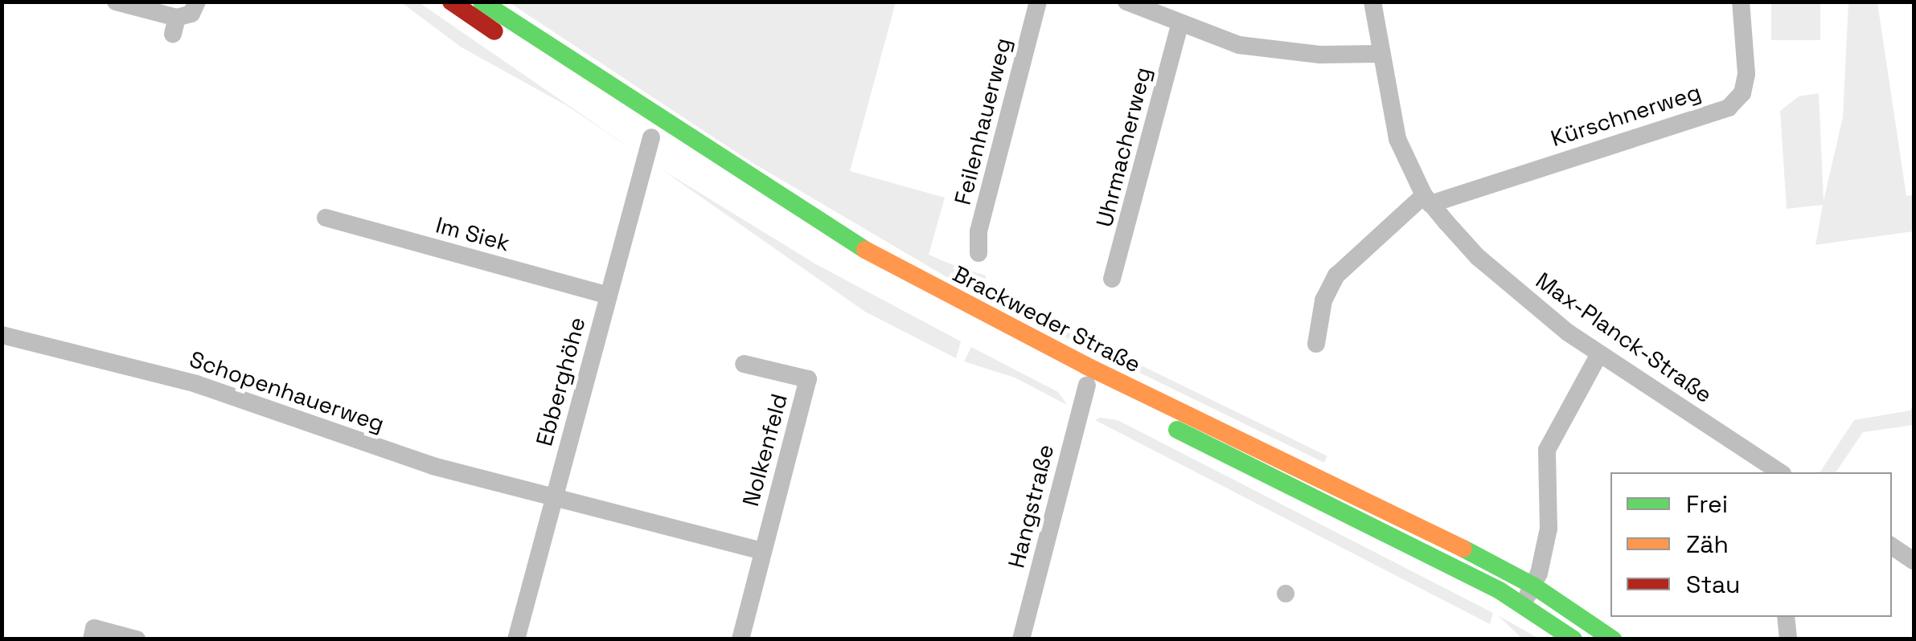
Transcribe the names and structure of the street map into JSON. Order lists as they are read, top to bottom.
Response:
{
  "streets": {
    "main road": ["Brackweder Straße"],
    "street": [
      "Kürschnerweg",
      "Feilenhauerweg",
      "Uhrmacherweg",
      "Im Siek",
      "Max-Planck-Straße",
      "Ebberghöhe",
      "Schopenhauerweg",
      "Nolkenfeld",
      "Hangstraße"
    ]
  },
  "crossings": [
    ["Kürschnerweg", "Max-Planck-Straße"],
    ["Im Siek", "Ebberghöhe"],
    ["Brackweder Straße", "Hangstraße"],
    ["Ebberghöhe", "Schopenhauerweg"]
  ],
  "legend": ["Frei", "Zäh", "Stau"]
}
